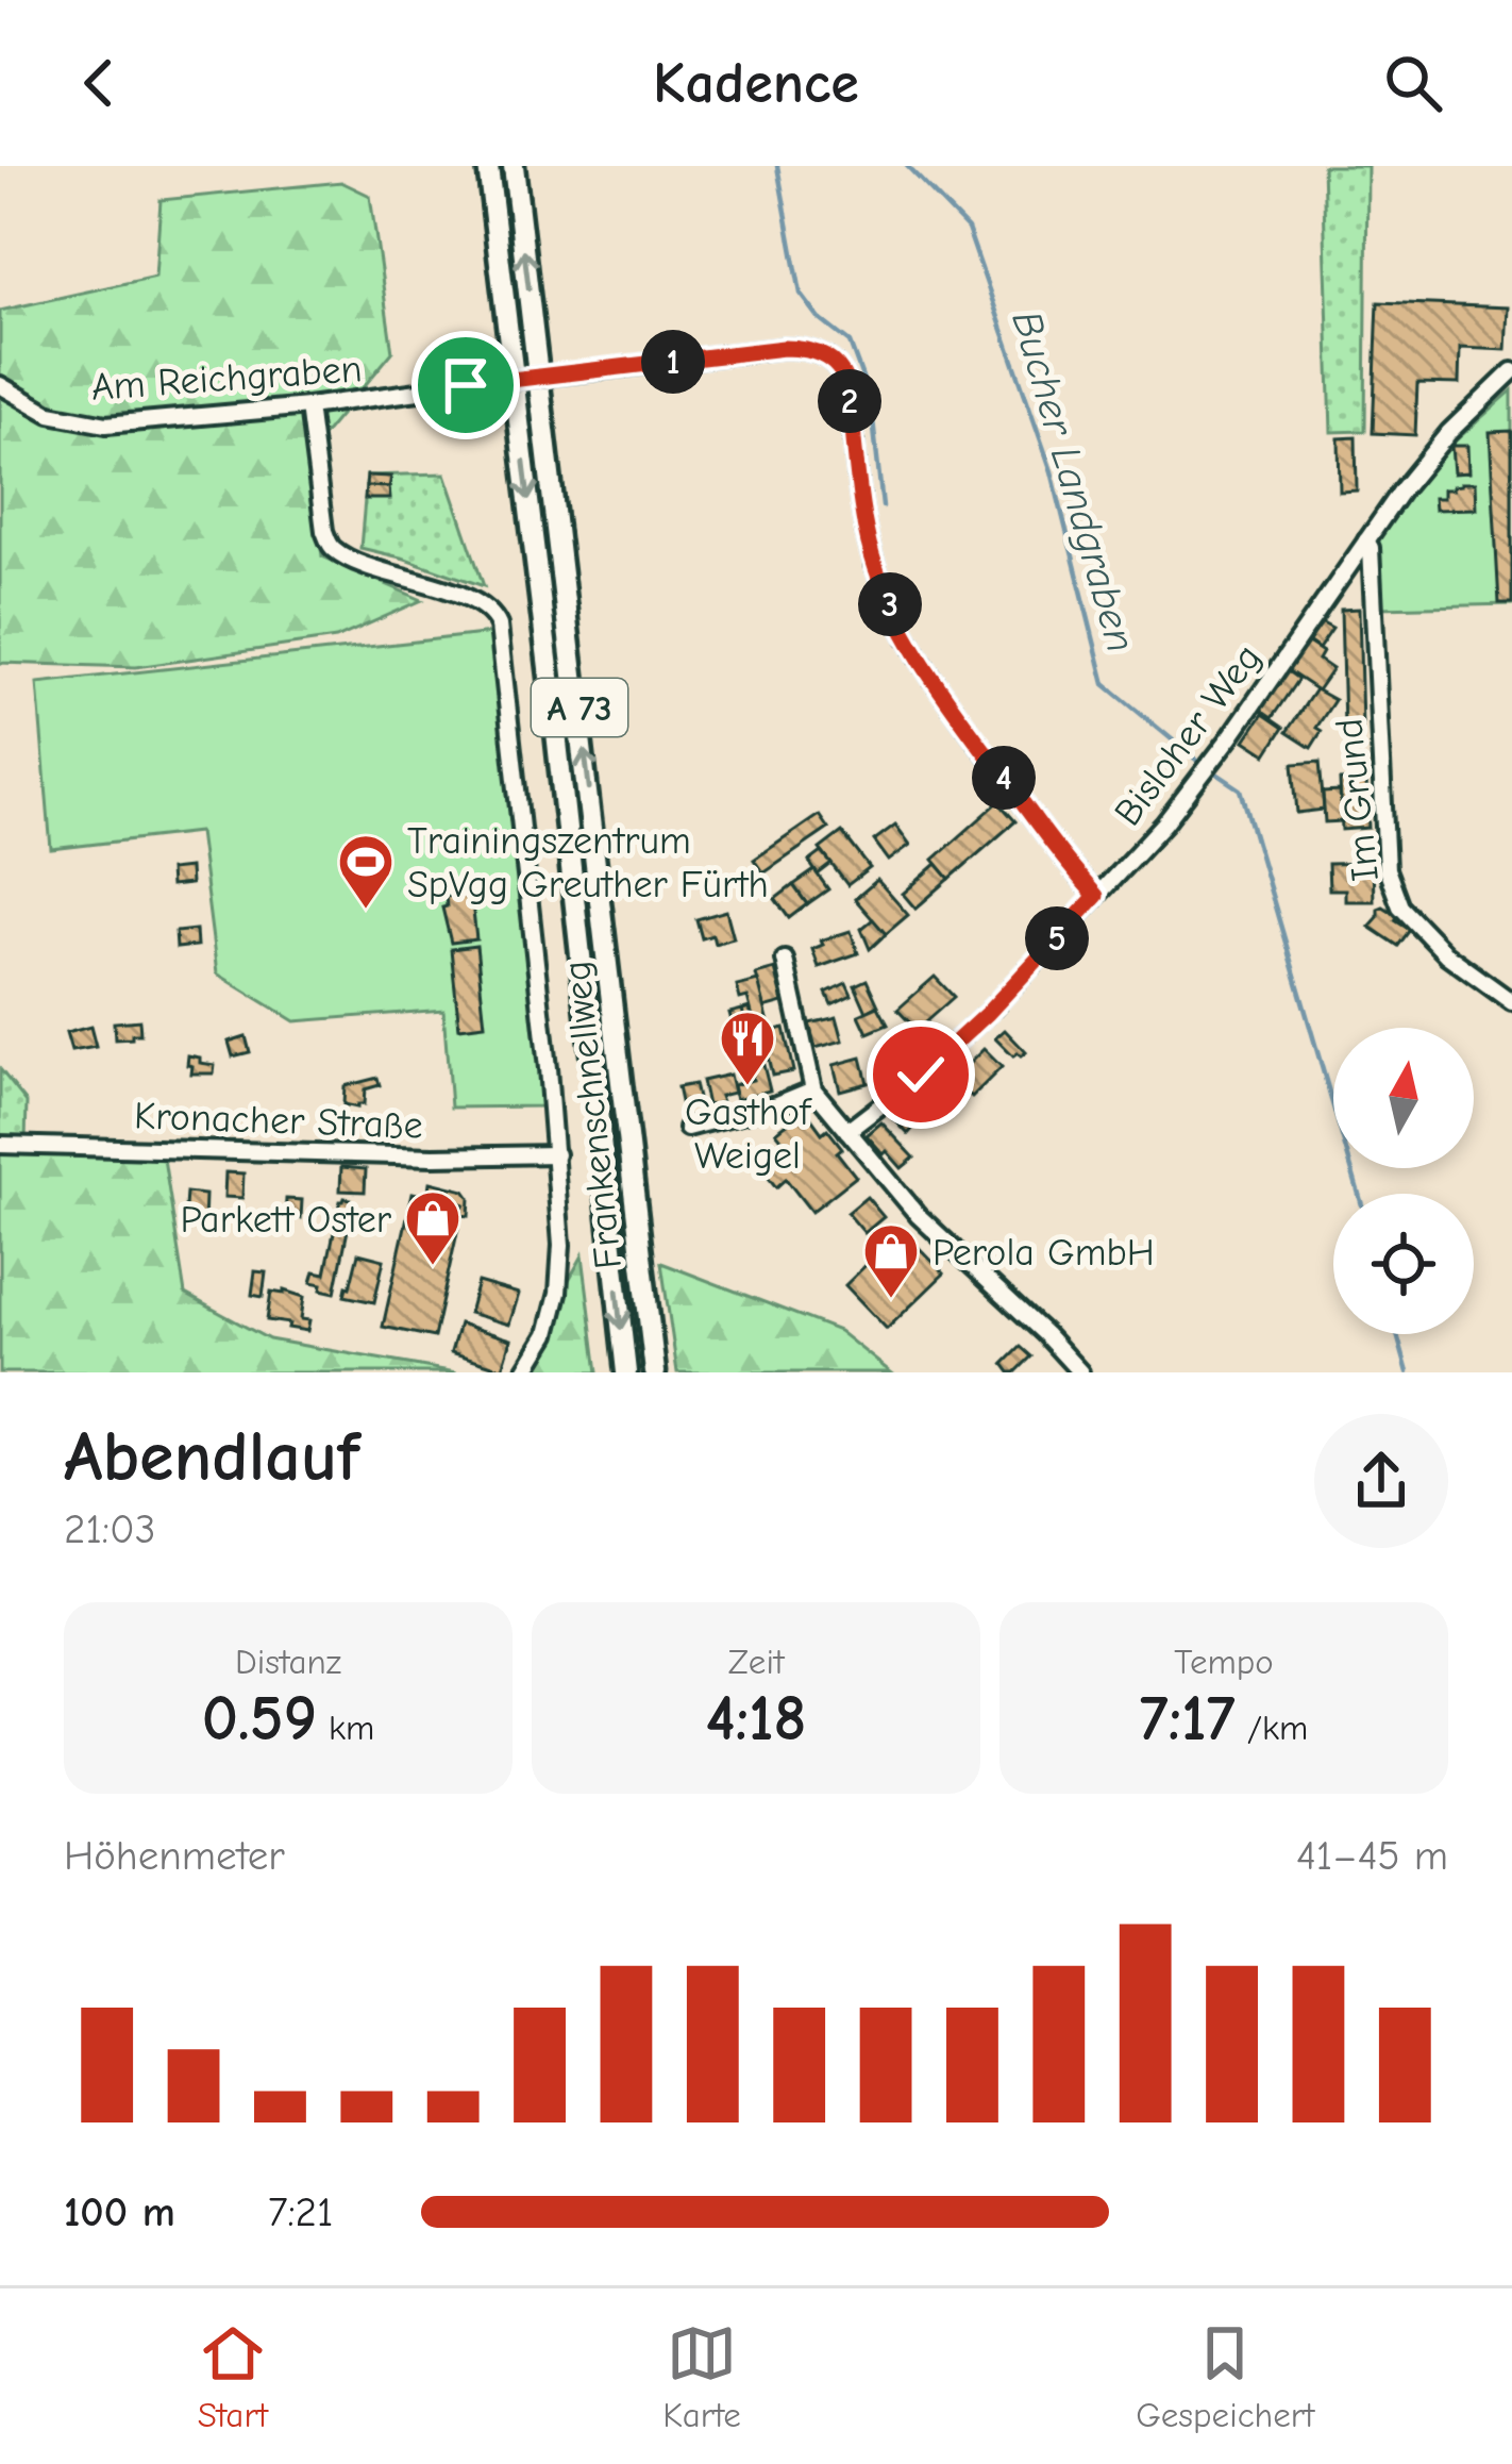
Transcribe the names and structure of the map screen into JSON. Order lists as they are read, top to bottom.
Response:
{
  "streets": {
    "highway": ["A 73", "Frankenschnellweg"],
    "street": [
      "Am Reichgraben",
      "Bisloher Weg",
      "Im Grund",
      "Kronacher Straße"
    ]
  },
  "crossings": [
    ["Am Reichgraben", "Bisloher Weg"],
    ["Bisloher Weg", "Im Grund"]
  ],
  "water": ["Bucher Landgraben"],
  "places": {
    "sports": ["Trainingszentrum SpVgg Greuther Fürth"],
    "restaurant": ["Gasthof Weigel"],
    "shop": ["Parkett Oster", "Perola GmbH"]
  },
  "north": "top",
  "page": {
    "header": "Kadence",
    "pins": [
      "1",
      "2",
      "3",
      "4",
      "5"
    ],
    "heading": ["Abendlauf", "21:03"],
    "stats": [
      ["Distanz", "0.59 km"],
      ["Zeit", "4:18"],
      ["Tempo", "7:17 /km"]
    ],
    "chart": ["Höhenmeter", "41–45 m"],
    "list": [
      {
        "name": "100 m",
        "note": "7:21"
      }
    ],
    "tabs": ["Start", "Karte", "Gespeichert"]
  }
}
